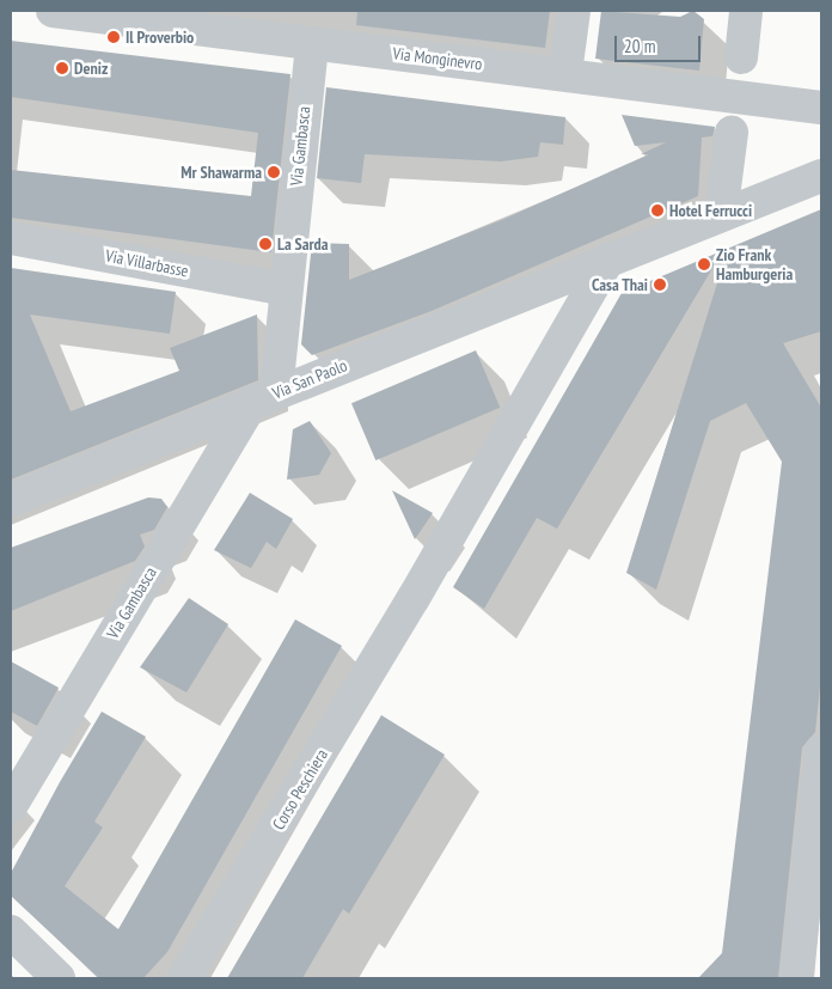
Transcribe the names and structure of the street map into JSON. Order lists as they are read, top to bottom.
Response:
{
  "streets": {
    "street": [
      "Via Monginevro",
      "Via Gambasca",
      "Via Villarbasse",
      "Via San Paolo",
      "Corso Peschiera"
    ]
  },
  "crossings": [
    ["Via Monginevro", "Via Gambasca"],
    ["Via Gambasca", "Via Villarbasse"],
    ["Via Gambasca", "Via San Paolo"],
    ["Via San Paolo", "Corso Peschiera"]
  ],
  "places": [
    "Il Proverbio",
    "Deniz",
    "Mr Shawarma",
    "Hotel Ferrucci",
    "La Sarda",
    "Zio Frank Hamburgeria",
    "Casa Thai"
  ],
  "scale_bar": "20 m"
}
